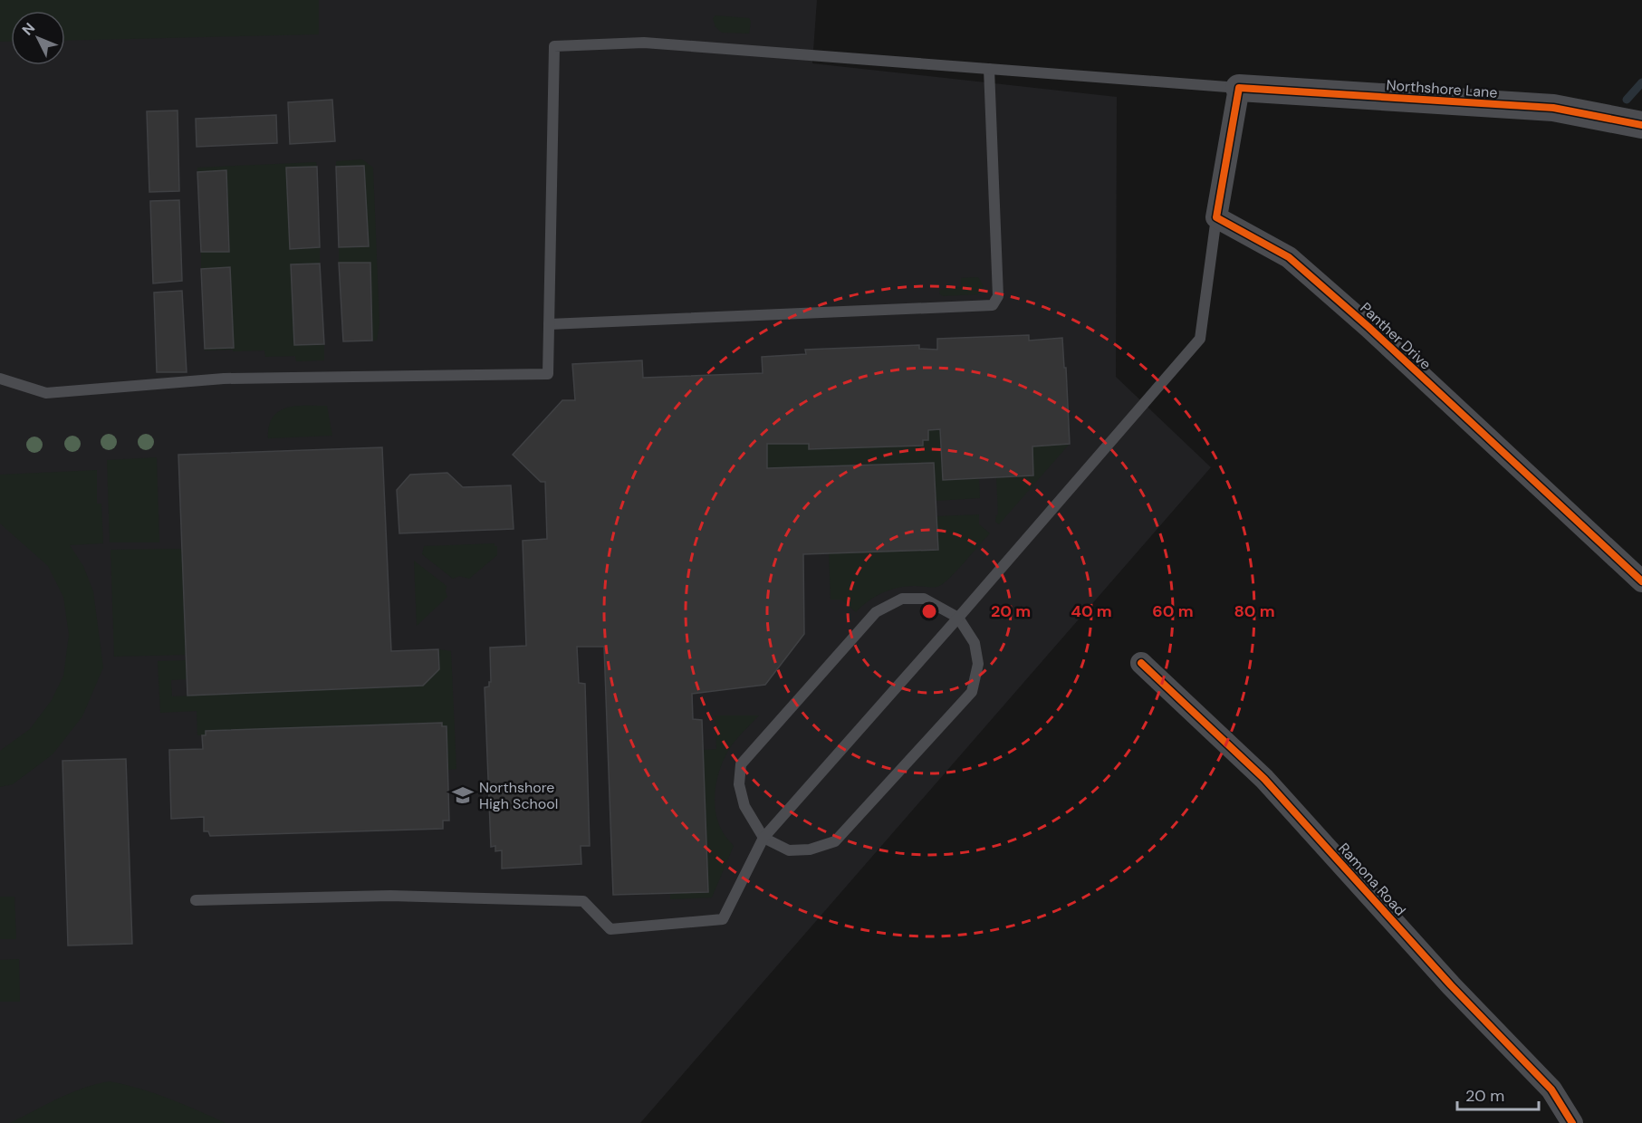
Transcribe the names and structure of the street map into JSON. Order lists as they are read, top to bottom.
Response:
{
  "streets": {
    "street": ["Northshore Lane", "Panther Drive", "Ramona Road"]
  },
  "places": {
    "school or university": ["Northshore High School"]
  },
  "scale_bar": "20 m",
  "north": "top left",
  "rings": [
    "20 m",
    "40 m",
    "60 m",
    "80 m"
  ]
}
